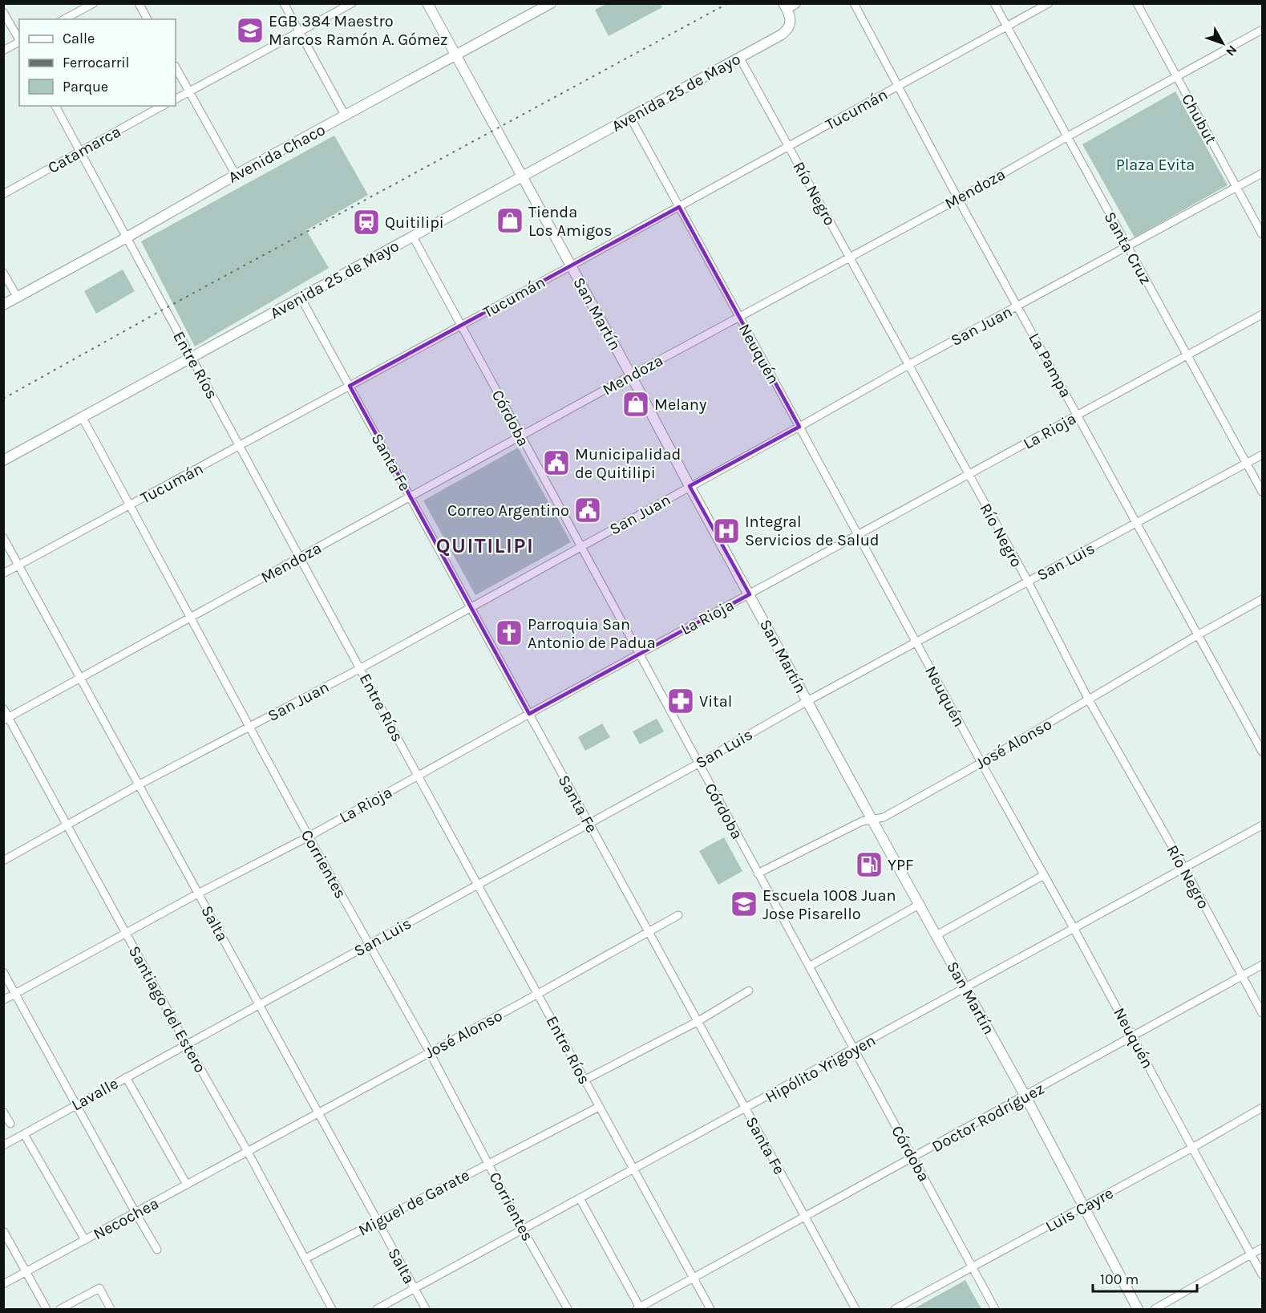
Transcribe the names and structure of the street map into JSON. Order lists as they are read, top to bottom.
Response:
{
  "streets": {
    "street": [
      "Avenida 25 de Mayo",
      "Tucumán",
      "Chubut",
      "Catamarca",
      "Avenida Chaco",
      "Mendoza",
      "Río Negro",
      "Santa Cruz",
      "San Martín",
      "San Juan",
      "Neuquén",
      "Entre Ríos",
      "La Pampa",
      "Córdoba",
      "La Rioja",
      "Santa Fe",
      "San Luis",
      "José Alonso",
      "Corrientes",
      "Salta",
      "Santiago del Estero",
      "Hipólito Yrigoyen",
      "Lavalle",
      "Doctor Rodríguez",
      "Miguel de Garate",
      "Luis Cayre",
      "Necochea"
    ]
  },
  "crossings": [
    ["Avenida 25 de Mayo", "Río Negro"],
    ["Avenida 25 de Mayo", "San Martín"],
    ["Avenida 25 de Mayo", "Neuquén"],
    ["Avenida 25 de Mayo", "Entre Ríos"],
    ["Avenida 25 de Mayo", "Córdoba"],
    ["Avenida 25 de Mayo", "Santa Fe"],
    ["Avenida 25 de Mayo", "Corrientes"],
    ["Tucumán", "Río Negro"],
    ["Tucumán", "Santa Cruz"],
    ["Tucumán", "San Martín"],
    ["Tucumán", "Neuquén"],
    ["Tucumán", "Entre Ríos"],
    ["Tucumán", "La Pampa"],
    ["Tucumán", "Córdoba"],
    ["Tucumán", "Santa Fe"],
    ["Tucumán", "Corrientes"],
    ["Tucumán", "Salta"],
    ["Chubut", "Mendoza"],
    ["Chubut", "San Juan"],
    ["Catamarca", "Entre Ríos"],
    ["Avenida Chaco", "San Martín"],
    ["Avenida Chaco", "Entre Ríos"],
    ["Mendoza", "Río Negro"],
    ["Mendoza", "Santa Cruz"],
    ["Mendoza", "San Martín"],
    ["Mendoza", "Neuquén"],
    ["Mendoza", "Entre Ríos"],
    ["Mendoza", "La Pampa"],
    ["Mendoza", "Córdoba"],
    ["Mendoza", "Santa Fe"],
    ["Mendoza", "Corrientes"],
    ["Mendoza", "Salta"],
    ["Mendoza", "Santiago del Estero"],
    ["Río Negro", "San Juan"],
    ["Río Negro", "La Rioja"],
    ["Río Negro", "San Luis"],
    ["Río Negro", "José Alonso"],
    ["Río Negro", "Hipólito Yrigoyen"],
    ["Río Negro", "Doctor Rodríguez"],
    ["Santa Cruz", "San Juan"],
    ["Santa Cruz", "La Rioja"],
    ["Santa Cruz", "San Luis"],
    ["San Martín", "San Juan"],
    ["San Martín", "La Rioja"],
    ["San Martín", "San Luis"],
    ["San Martín", "José Alonso"],
    ["San Martín", "Hipólito Yrigoyen"],
    ["San Martín", "Doctor Rodríguez"],
    ["San Martín", "Luis Cayre"],
    ["San Juan", "Neuquén"],
    ["San Juan", "Entre Ríos"],
    ["San Juan", "La Pampa"],
    ["San Juan", "Córdoba"],
    ["San Juan", "Santa Fe"],
    ["San Juan", "Corrientes"],
    ["San Juan", "Salta"],
    ["San Juan", "Santiago del Estero"],
    ["Neuquén", "La Rioja"],
    ["Neuquén", "San Luis"],
    ["Neuquén", "José Alonso"],
    ["Neuquén", "Hipólito Yrigoyen"],
    ["Neuquén", "Doctor Rodríguez"],
    ["Neuquén", "Luis Cayre"],
    ["Entre Ríos", "La Rioja"],
    ["Entre Ríos", "San Luis"],
    ["Entre Ríos", "José Alonso"],
    ["Entre Ríos", "Hipólito Yrigoyen"],
    ["Entre Ríos", "Doctor Rodríguez"],
    ["Entre Ríos", "Miguel de Garate"],
    ["La Pampa", "La Rioja"],
    ["La Pampa", "San Luis"],
    ["La Pampa", "José Alonso"],
    ["Córdoba", "La Rioja"],
    ["Córdoba", "San Luis"],
    ["Córdoba", "José Alonso"],
    ["Córdoba", "Hipólito Yrigoyen"],
    ["Córdoba", "Doctor Rodríguez"],
    ["Córdoba", "Luis Cayre"],
    ["La Rioja", "Santa Fe"],
    ["La Rioja", "Corrientes"],
    ["La Rioja", "Salta"],
    ["La Rioja", "Santiago del Estero"],
    ["Santa Fe", "San Luis"],
    ["Santa Fe", "José Alonso"],
    ["Santa Fe", "Hipólito Yrigoyen"],
    ["Santa Fe", "Doctor Rodríguez"],
    ["San Luis", "Corrientes"],
    ["San Luis", "Salta"],
    ["San Luis", "Santiago del Estero"],
    ["San Luis", "Lavalle"],
    ["José Alonso", "Corrientes"],
    ["José Alonso", "Salta"],
    ["José Alonso", "Santiago del Estero"],
    ["José Alonso", "Necochea"],
    ["Corrientes", "Hipólito Yrigoyen"],
    ["Corrientes", "Miguel de Garate"],
    ["Salta", "Hipólito Yrigoyen"],
    ["Salta", "Miguel de Garate"],
    ["Santiago del Estero", "Lavalle"],
    ["Santiago del Estero", "Miguel de Garate"],
    ["Santiago del Estero", "Necochea"]
  ],
  "districts": ["QUITILIPI"],
  "parks": ["Plaza Evita"],
  "places": {
    "school or university": ["EGB 384 Maestro Marcos Ramón A. Gómez", "Escuela 1008 Juan Jose Pisarello"],
    "shop": ["Tienda Los Amigos", "Melany"],
    "station": ["Quitilipi"],
    "public building": ["Municipalidad de Quitilipi", "Correo Argentino"],
    "hospital": ["Integral Servicios de Salud"],
    "church": ["Parroquia San Antonio de Padua"],
    "pharmacy": ["Vital"],
    "fuel station": ["YPF"]
  },
  "legend": ["Calle", "Ferrocarril", "Parque"],
  "scale_bar": "100 m",
  "north": "bottom right"
}
